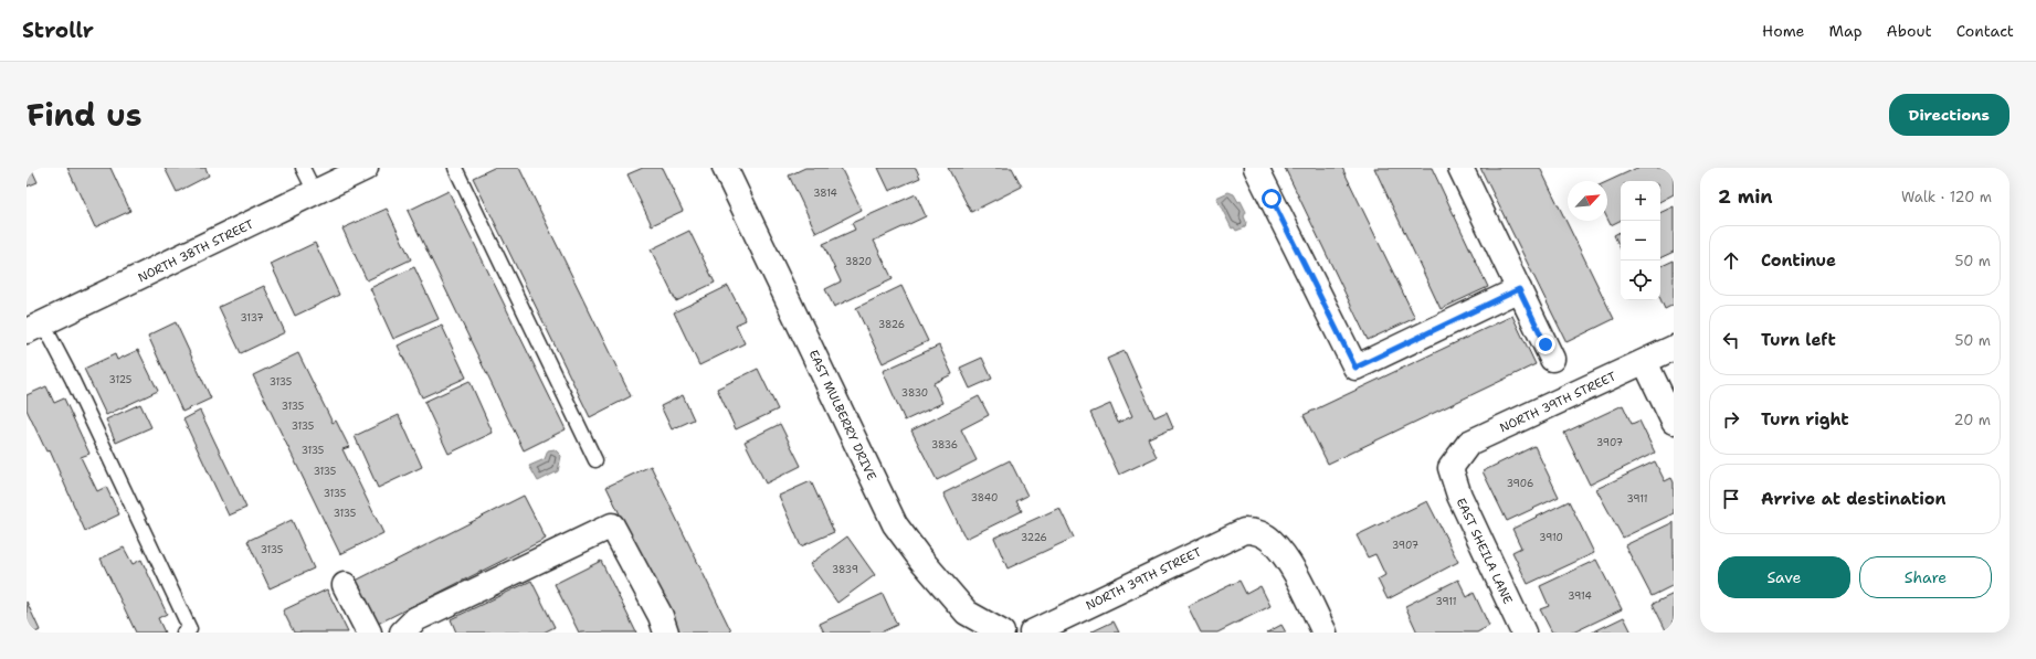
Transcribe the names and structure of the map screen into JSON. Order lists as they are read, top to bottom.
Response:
{
  "streets": {
    "street": [
      "NORTH 38TH STREET",
      "NORTH 39TH STREET",
      "EAST MULBERRY DRIVE",
      "EAST SHEILA LANE"
    ]
  },
  "crossings": [
    ["NORTH 39TH STREET", "EAST SHEILA LANE"]
  ],
  "house_numbers": [
    "3814",
    "3820",
    "3137",
    "3826",
    "3125",
    "3135",
    "3830",
    "3135",
    "3135",
    "3907",
    "3836",
    "3135",
    "3135",
    "3906",
    "3135",
    "3840",
    "3911",
    "3135",
    "3226",
    "3910",
    "3907",
    "3135",
    "3839",
    "3914",
    "3911"
  ],
  "north": "top right",
  "page": {
    "header": "Strollr",
    "nav": [
      "Home",
      "Map",
      "About",
      "Contact"
    ],
    "title": "Find us",
    "buttons": [
      "Directions",
      ["Save", "Share"]
    ],
    "heading": ["2 min", "Walk · 120 m"],
    "map_buttons": ["+", "−"],
    "list": [
      ["Continue", "50 m"],
      ["Turn left", "50 m"],
      ["Turn right", "20 m"],
      "Arrive at destination"
    ]
  }
}
